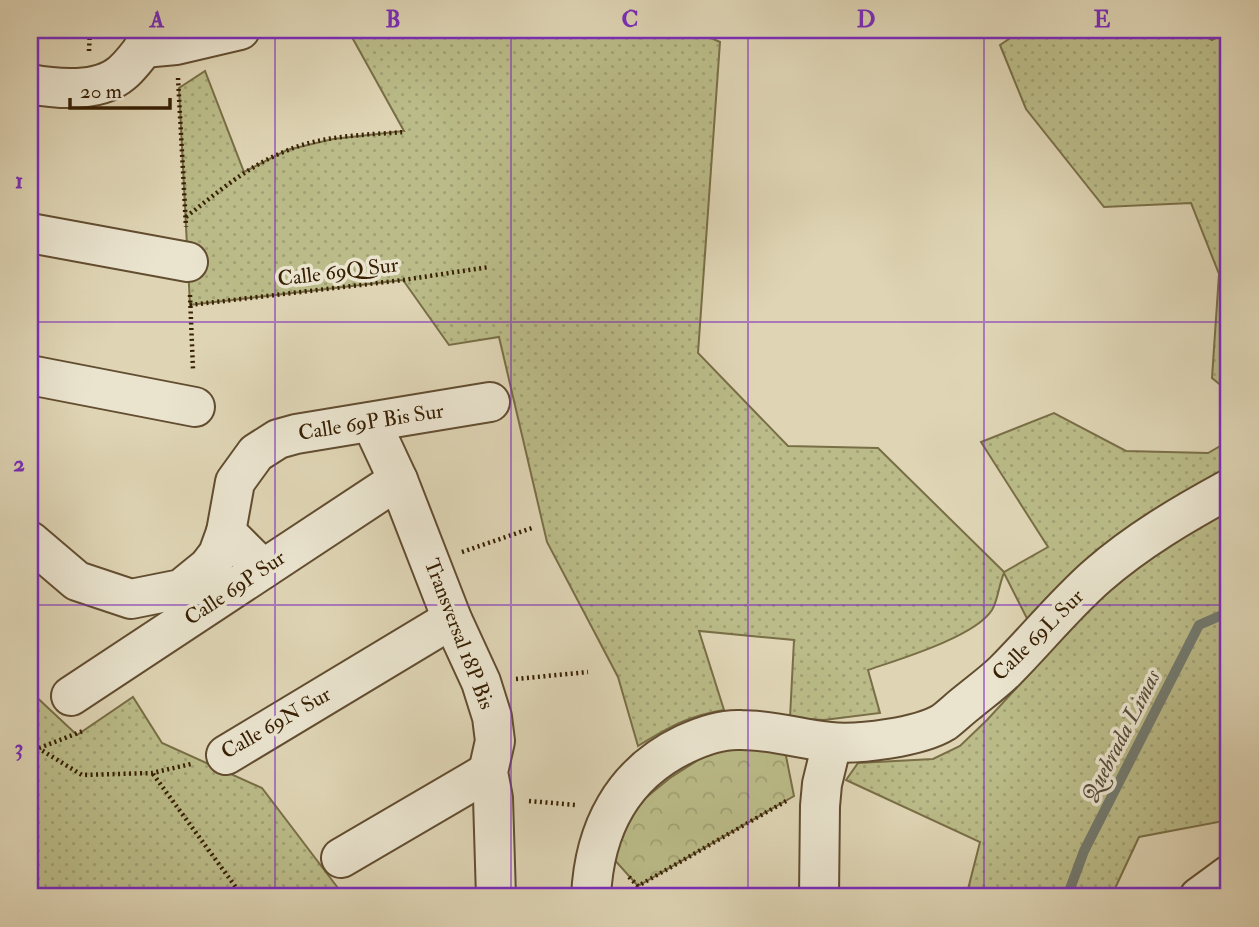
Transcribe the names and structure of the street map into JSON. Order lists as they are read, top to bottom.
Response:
{
  "streets": {
    "street": [
      "Calle 69P Bis Sur",
      "Calle 69P Sur",
      "Transversal 18P Bis",
      "Calle 69L Sur",
      "Calle 69N Sur"
    ],
    "path": ["Calle 69Q Sur"]
  },
  "crossings": [
    ["Calle 69P Bis Sur", "Transversal 18P Bis"],
    ["Calle 69P Sur", "Transversal 18P Bis"],
    ["Transversal 18P Bis", "Calle 69N Sur"]
  ],
  "water": ["Quebrada Limas"],
  "scale_bar": "20 m",
  "grid": {
    "columns": [
      "A",
      "B",
      "C",
      "D",
      "E"
    ],
    "rows": ["1", "2", "3"]
  }
}
